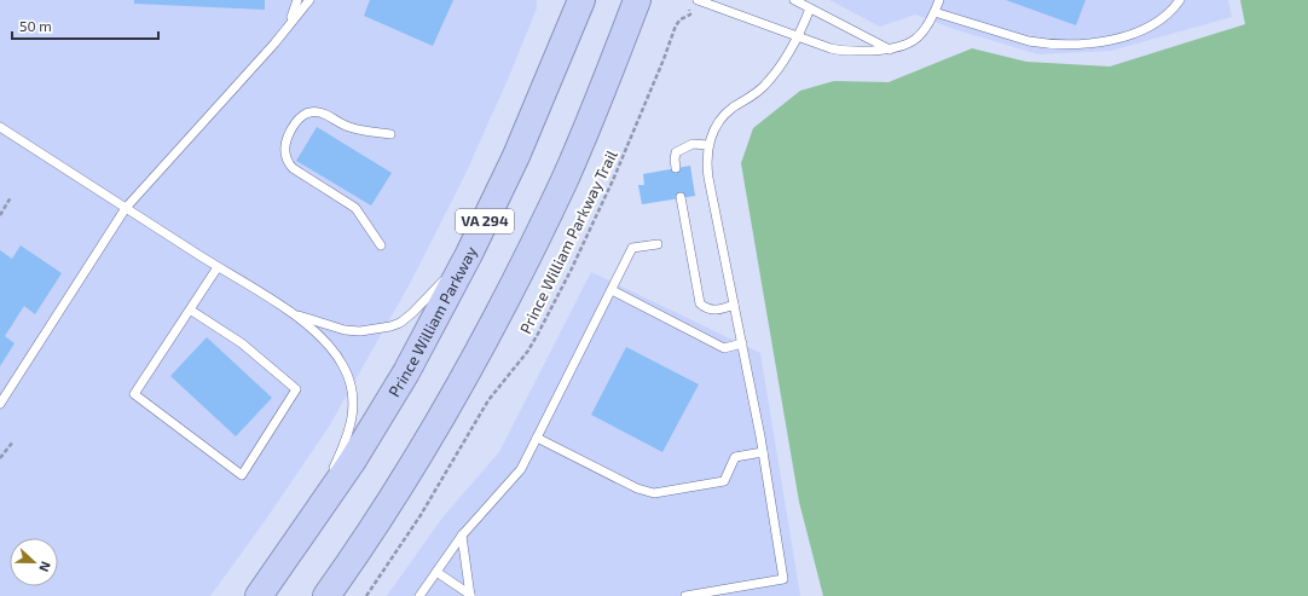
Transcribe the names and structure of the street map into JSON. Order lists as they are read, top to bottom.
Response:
{
  "streets": {
    "highway": ["VA 294", "Prince William Parkway"],
    "path": ["Prince William Parkway Trail"]
  },
  "scale_bar": "50 m",
  "north": "right"
}
